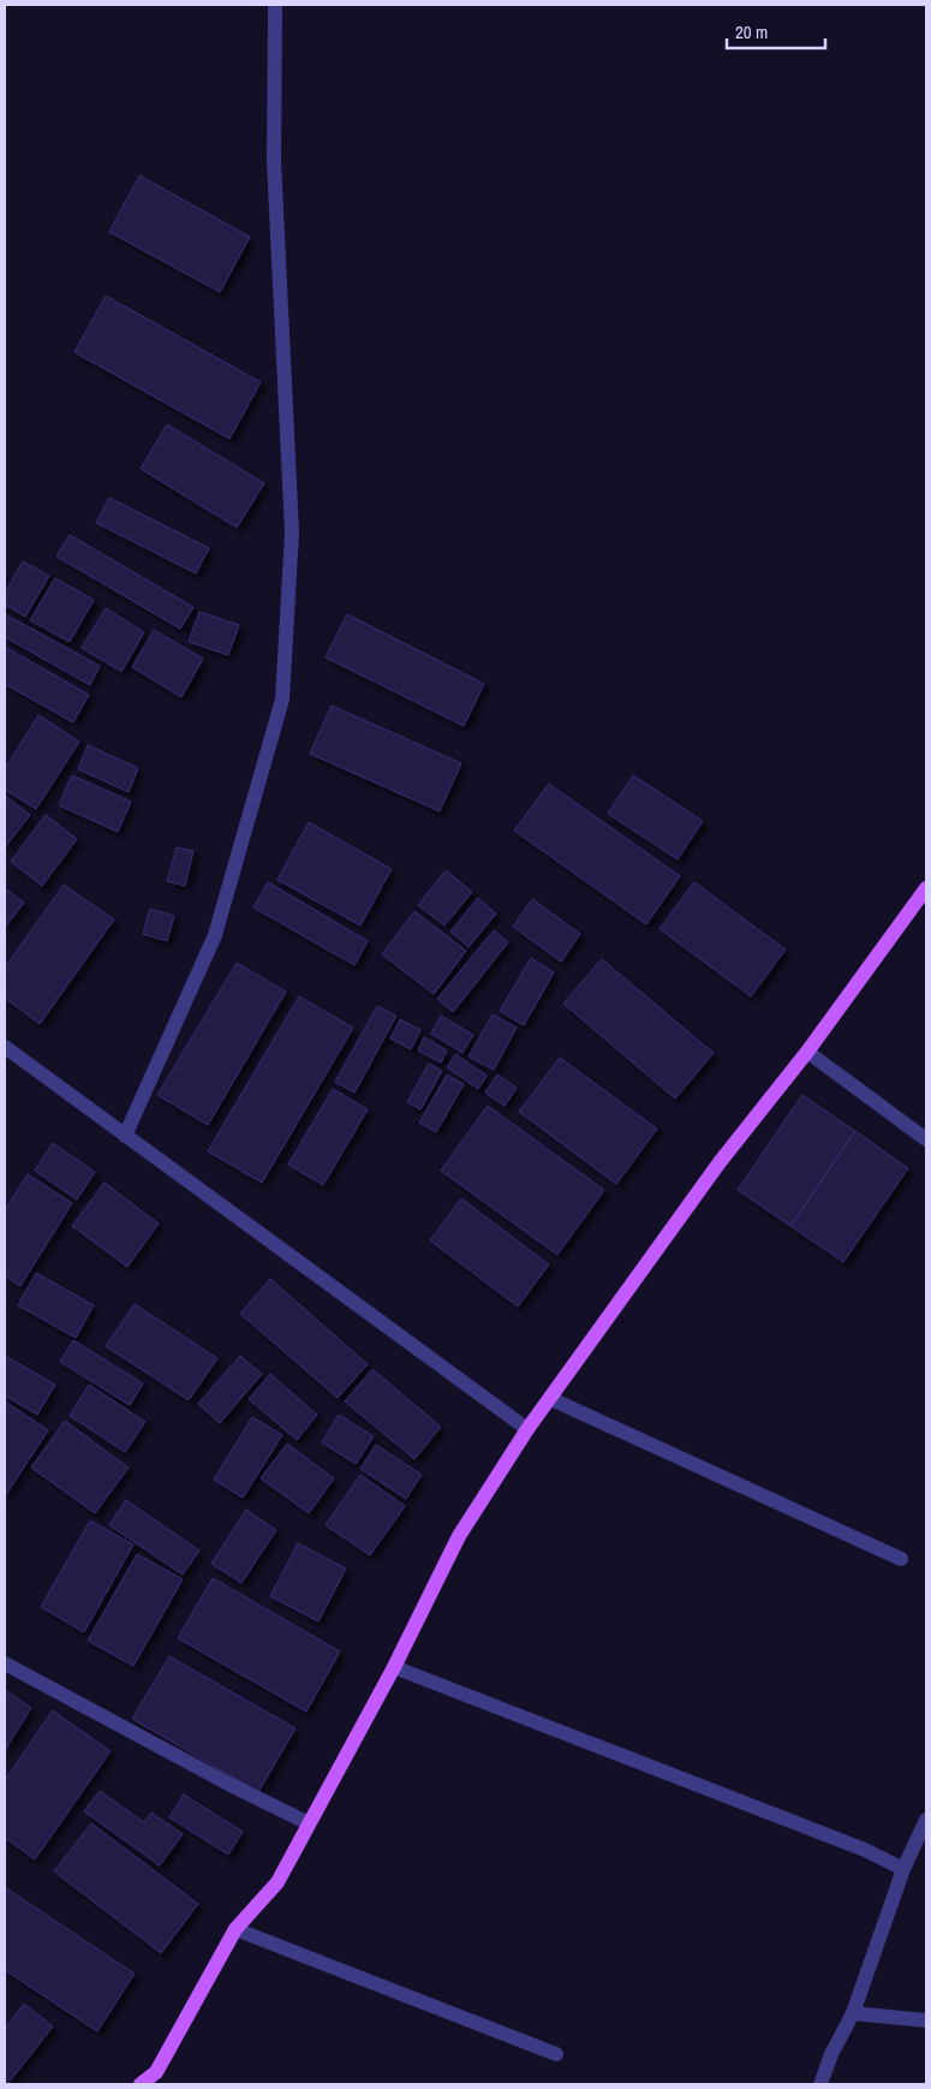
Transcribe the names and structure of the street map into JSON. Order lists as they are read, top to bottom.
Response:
{
  "scale_bar": "20 m"
}
